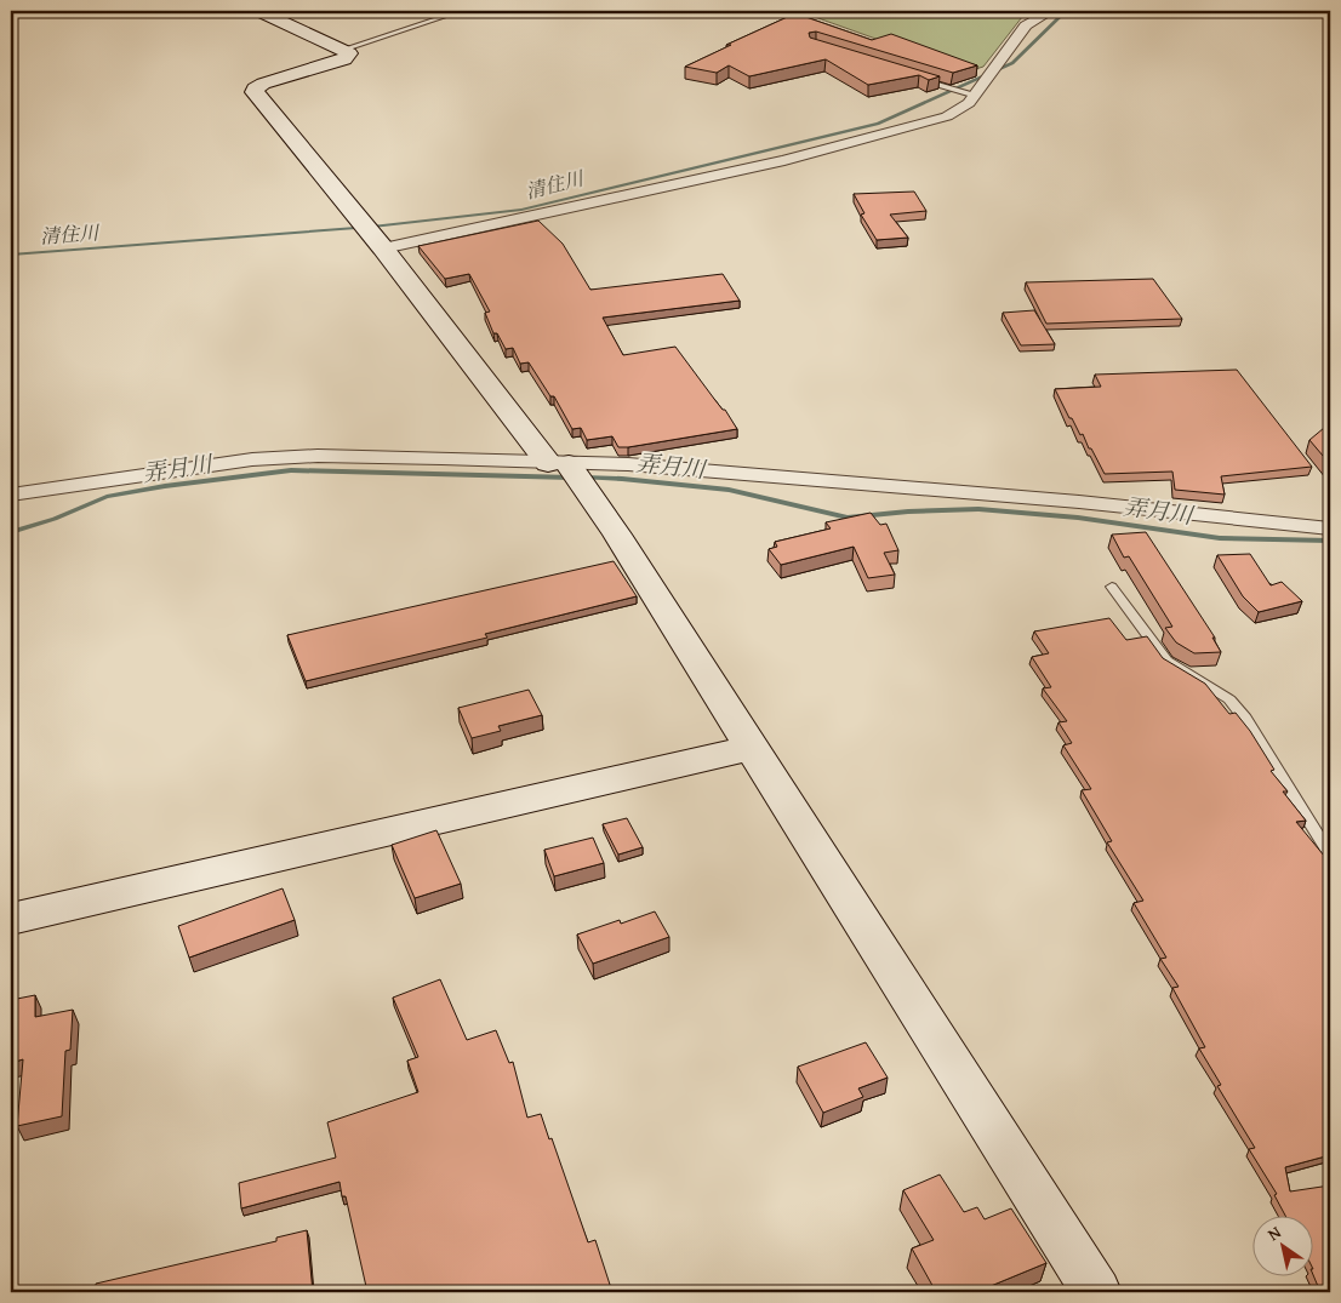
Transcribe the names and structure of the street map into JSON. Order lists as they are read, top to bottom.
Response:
{
  "water": ["清住川", "弄月川"],
  "north": "top left"
}
